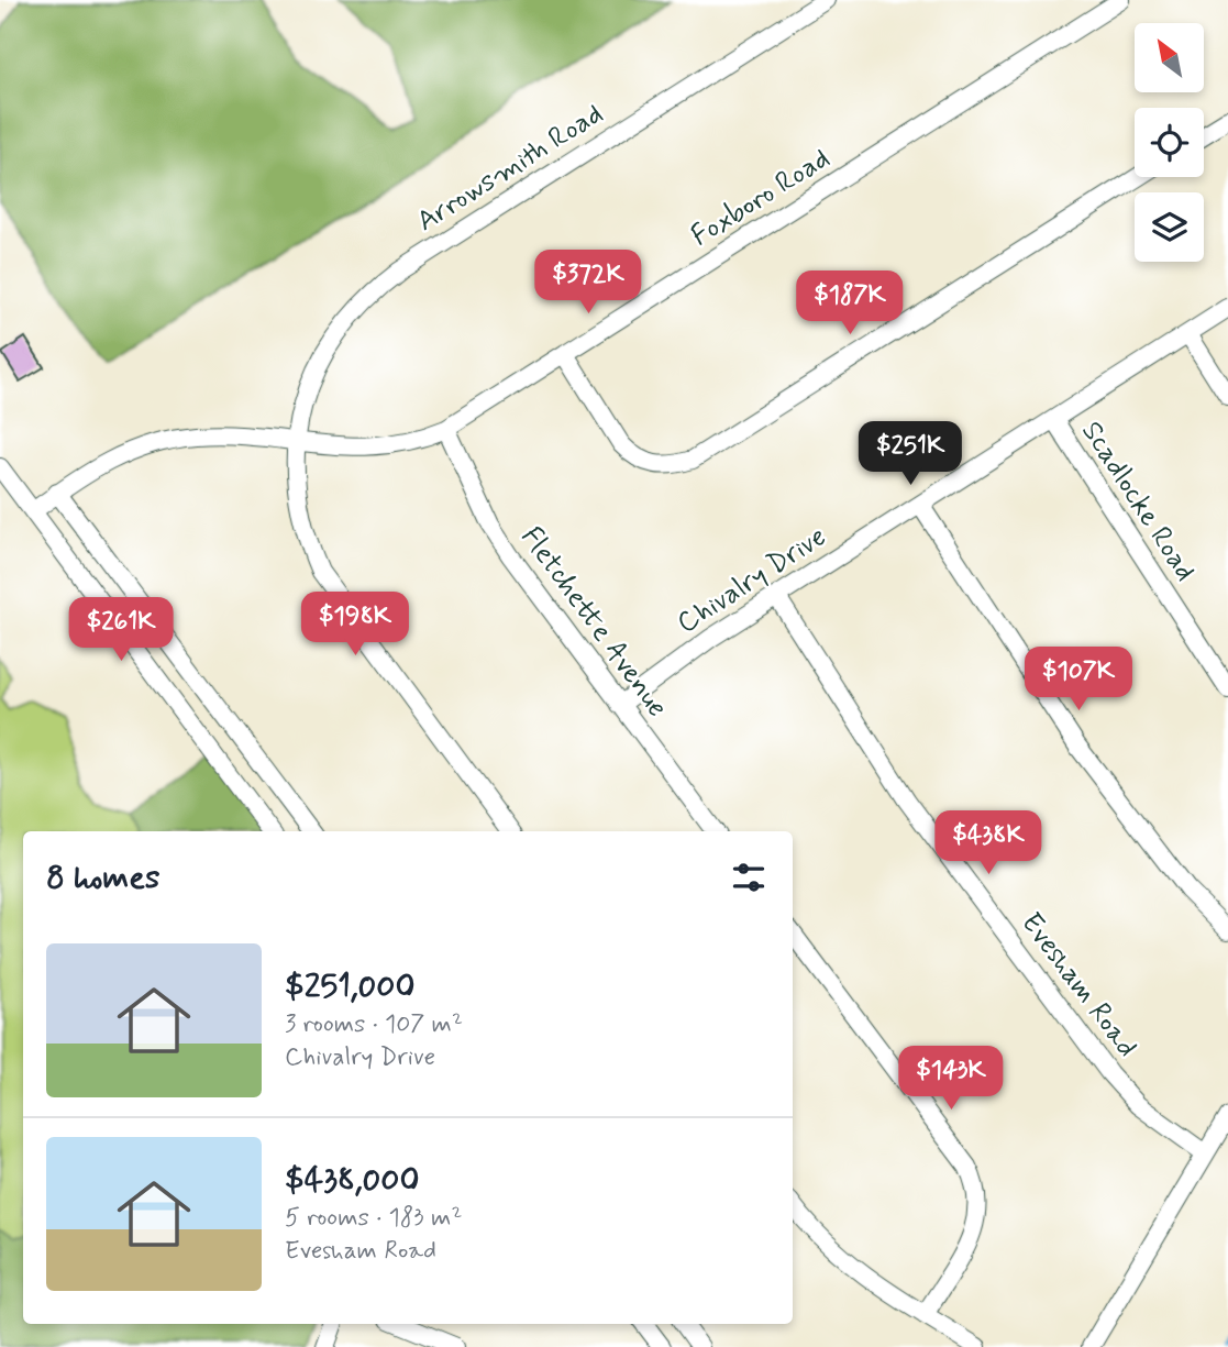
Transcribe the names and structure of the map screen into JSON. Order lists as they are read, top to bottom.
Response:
{
  "streets": {
    "street": [
      "Arrowsmith Road",
      "Foxboro Road",
      "Scadlocke Road",
      "Chivalry Drive",
      "Fletchette Avenue",
      "Evesham Road"
    ]
  },
  "crossings": [
    ["Arrowsmith Road", "Foxboro Road"],
    ["Foxboro Road", "Fletchette Avenue"],
    ["Scadlocke Road", "Chivalry Drive"],
    ["Chivalry Drive", "Fletchette Avenue"],
    ["Chivalry Drive", "Evesham Road"]
  ],
  "north": "top left",
  "page": {
    "price": [
      "$372K",
      "$187K",
      "$251K",
      "$198K",
      "$261K",
      "$107K",
      "$438K",
      "$143K"
    ],
    "heading": "8 homes",
    "list": [
      {
        "name": "$251,000",
        "note": "3 rooms · 107 m² · Chivalry Drive"
      },
      {
        "name": "$438,000",
        "note": "5 rooms · 183 m² · Evesham Road"
      }
    ]
  }
}
